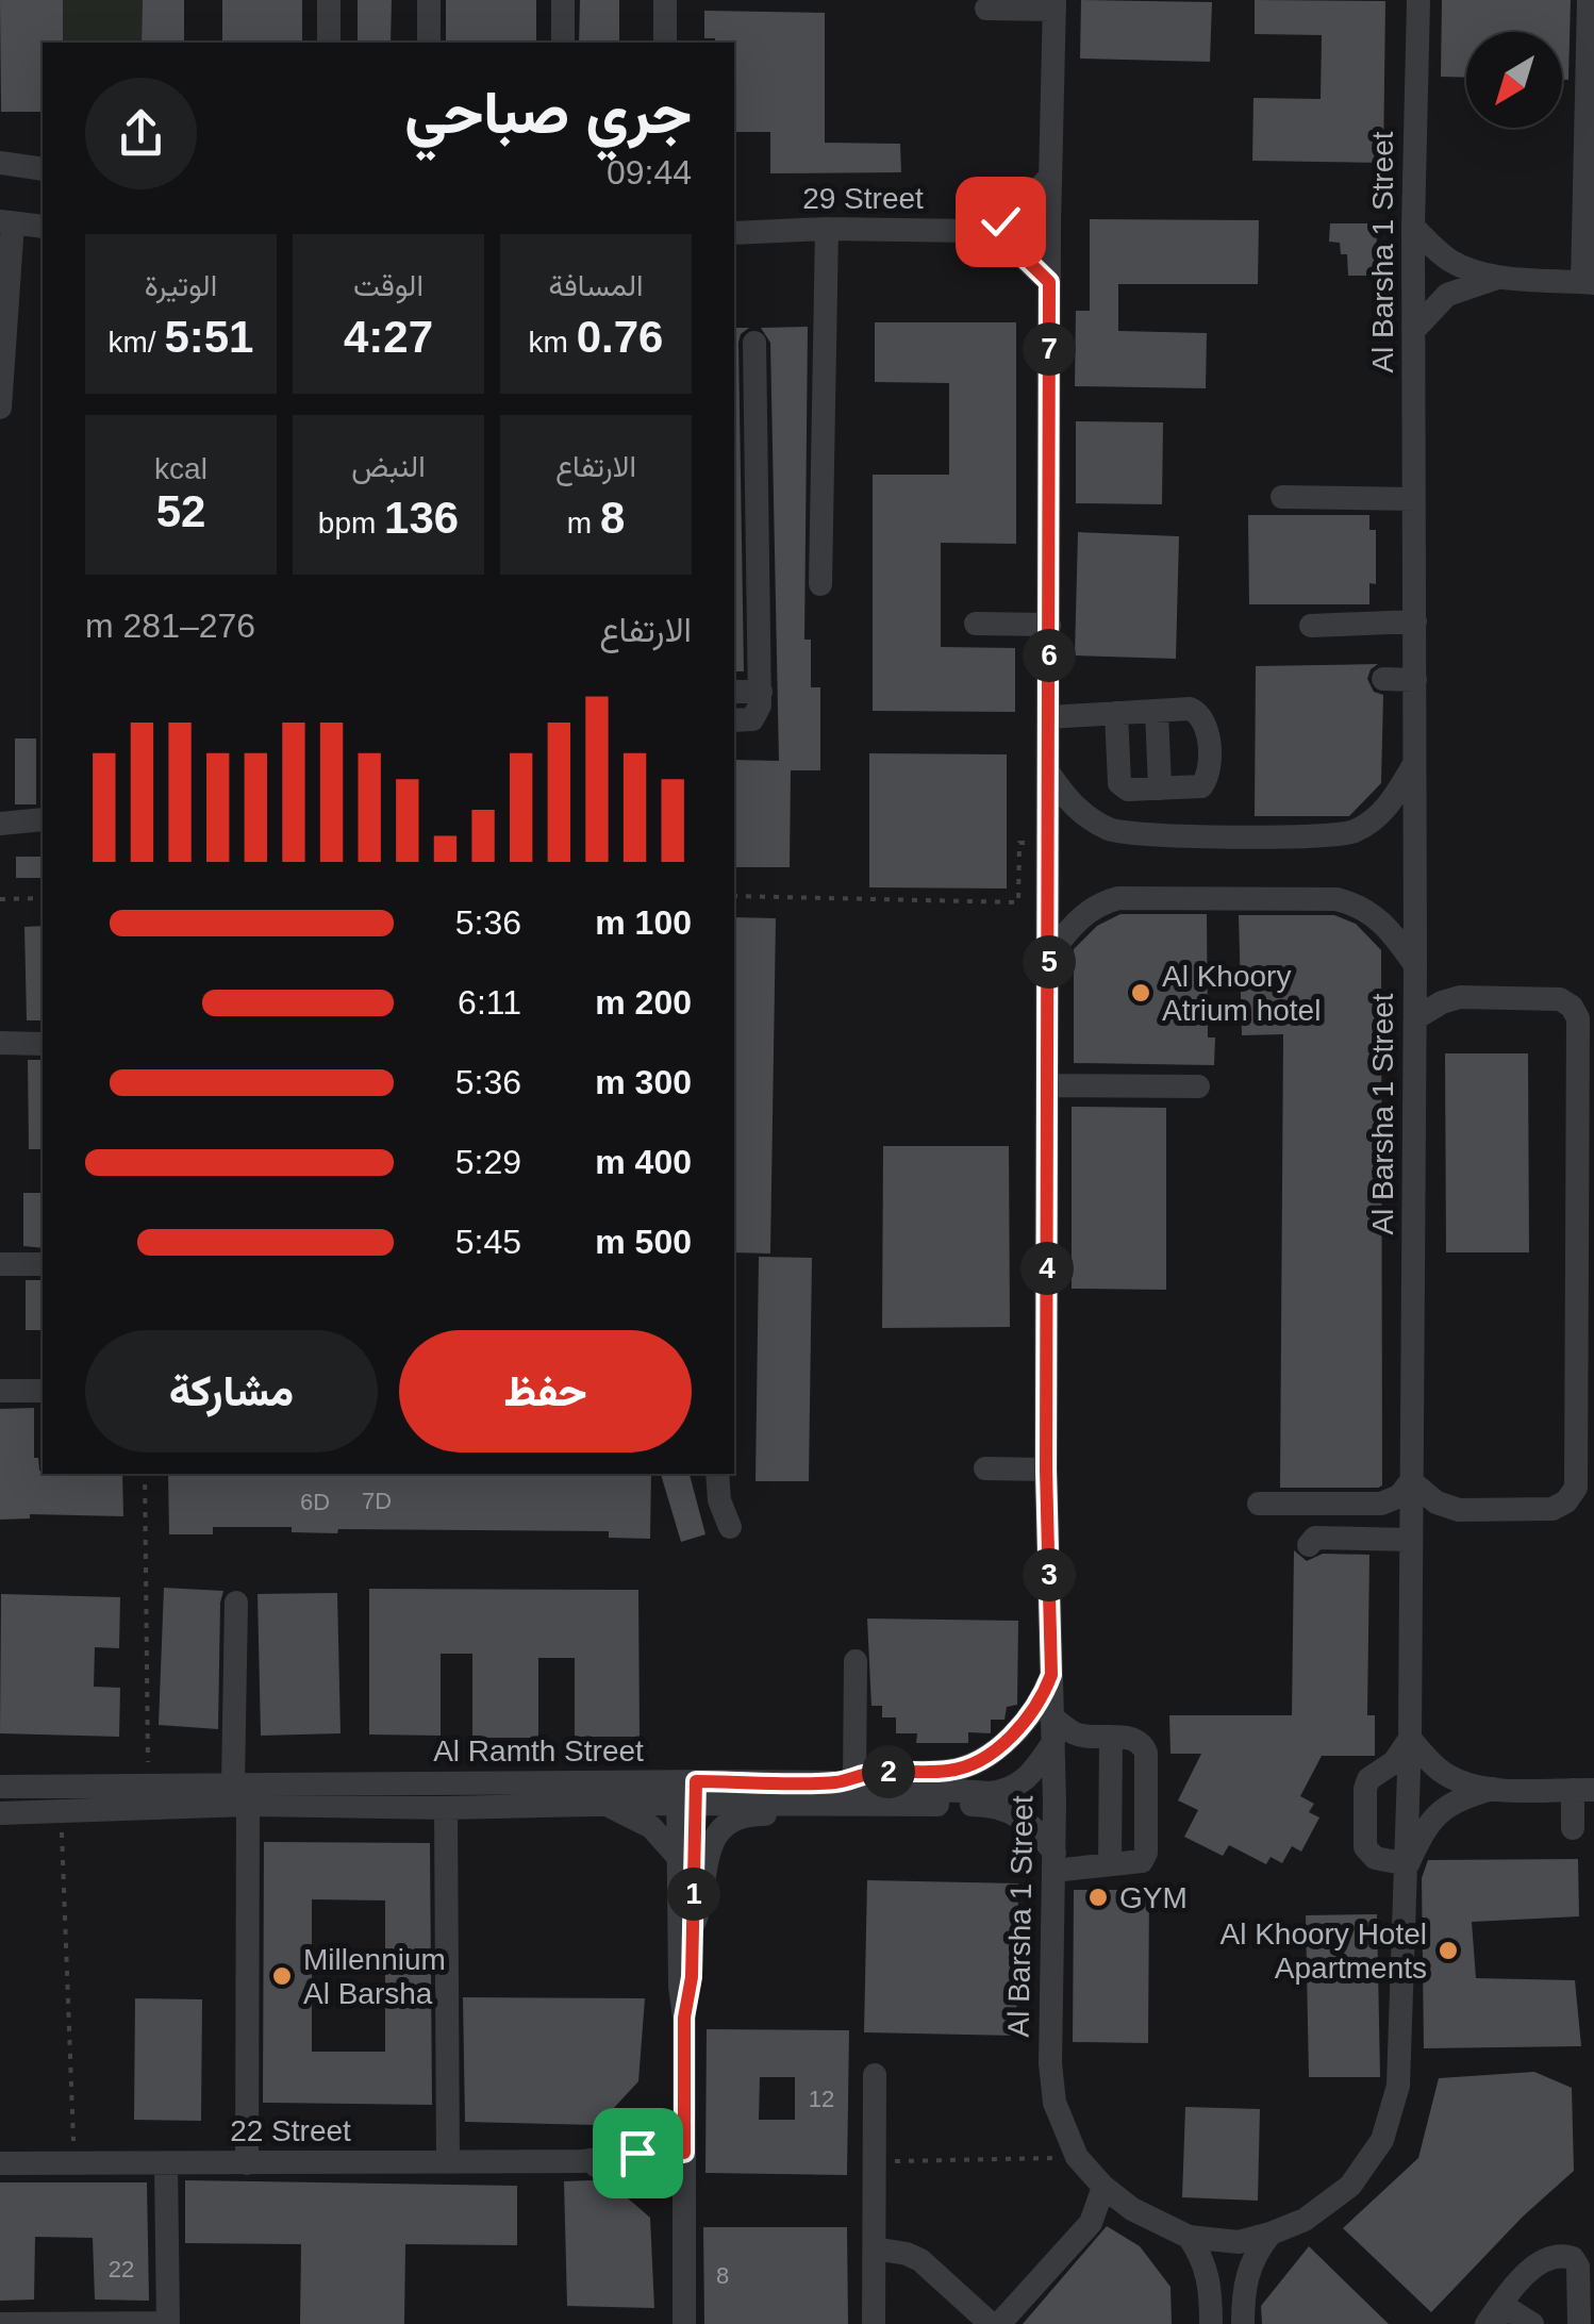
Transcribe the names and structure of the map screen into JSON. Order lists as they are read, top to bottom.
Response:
{
  "streets": {
    "street": [
      "29 Street",
      "Al Barsha 1 Street",
      "Al Ramth Street",
      "22 Street"
    ]
  },
  "crossings": [
    ["29 Street", "Al Barsha 1 Street"],
    ["Al Barsha 1 Street", "Al Ramth Street"]
  ],
  "places": [
    "Al Khoory Atrium hotel",
    "GYM",
    "Al Khoory Hotel Apartments",
    "Millennium Al Barsha"
  ],
  "house_numbers": [
    "7D",
    "6D",
    "12",
    "22",
    "8"
  ],
  "north": "bottom left",
  "page": {
    "heading": ["جري صباحي", "09:44"],
    "stats": [
      ["المسافة", "0.76 km"],
      ["الوقت", "4:27"],
      ["الوتيرة", "5:51 /km"],
      ["الارتفاع", "8 m"],
      ["النبض", "136 bpm"],
      ["kcal", "52"]
    ],
    "pins": [
      "7",
      "6",
      "5",
      "4",
      "3",
      "2",
      "1"
    ],
    "chart": ["الارتفاع", "276–281 m"],
    "list": [
      {
        "name": "100 m",
        "note": "5:36"
      },
      {
        "name": "200 m",
        "note": "6:11"
      },
      {
        "name": "300 m",
        "note": "5:36"
      },
      {
        "name": "400 m",
        "note": "5:29"
      },
      {
        "name": "500 m",
        "note": "5:45"
      }
    ],
    "buttons": ["حفظ", "مشاركة"]
  }
}
